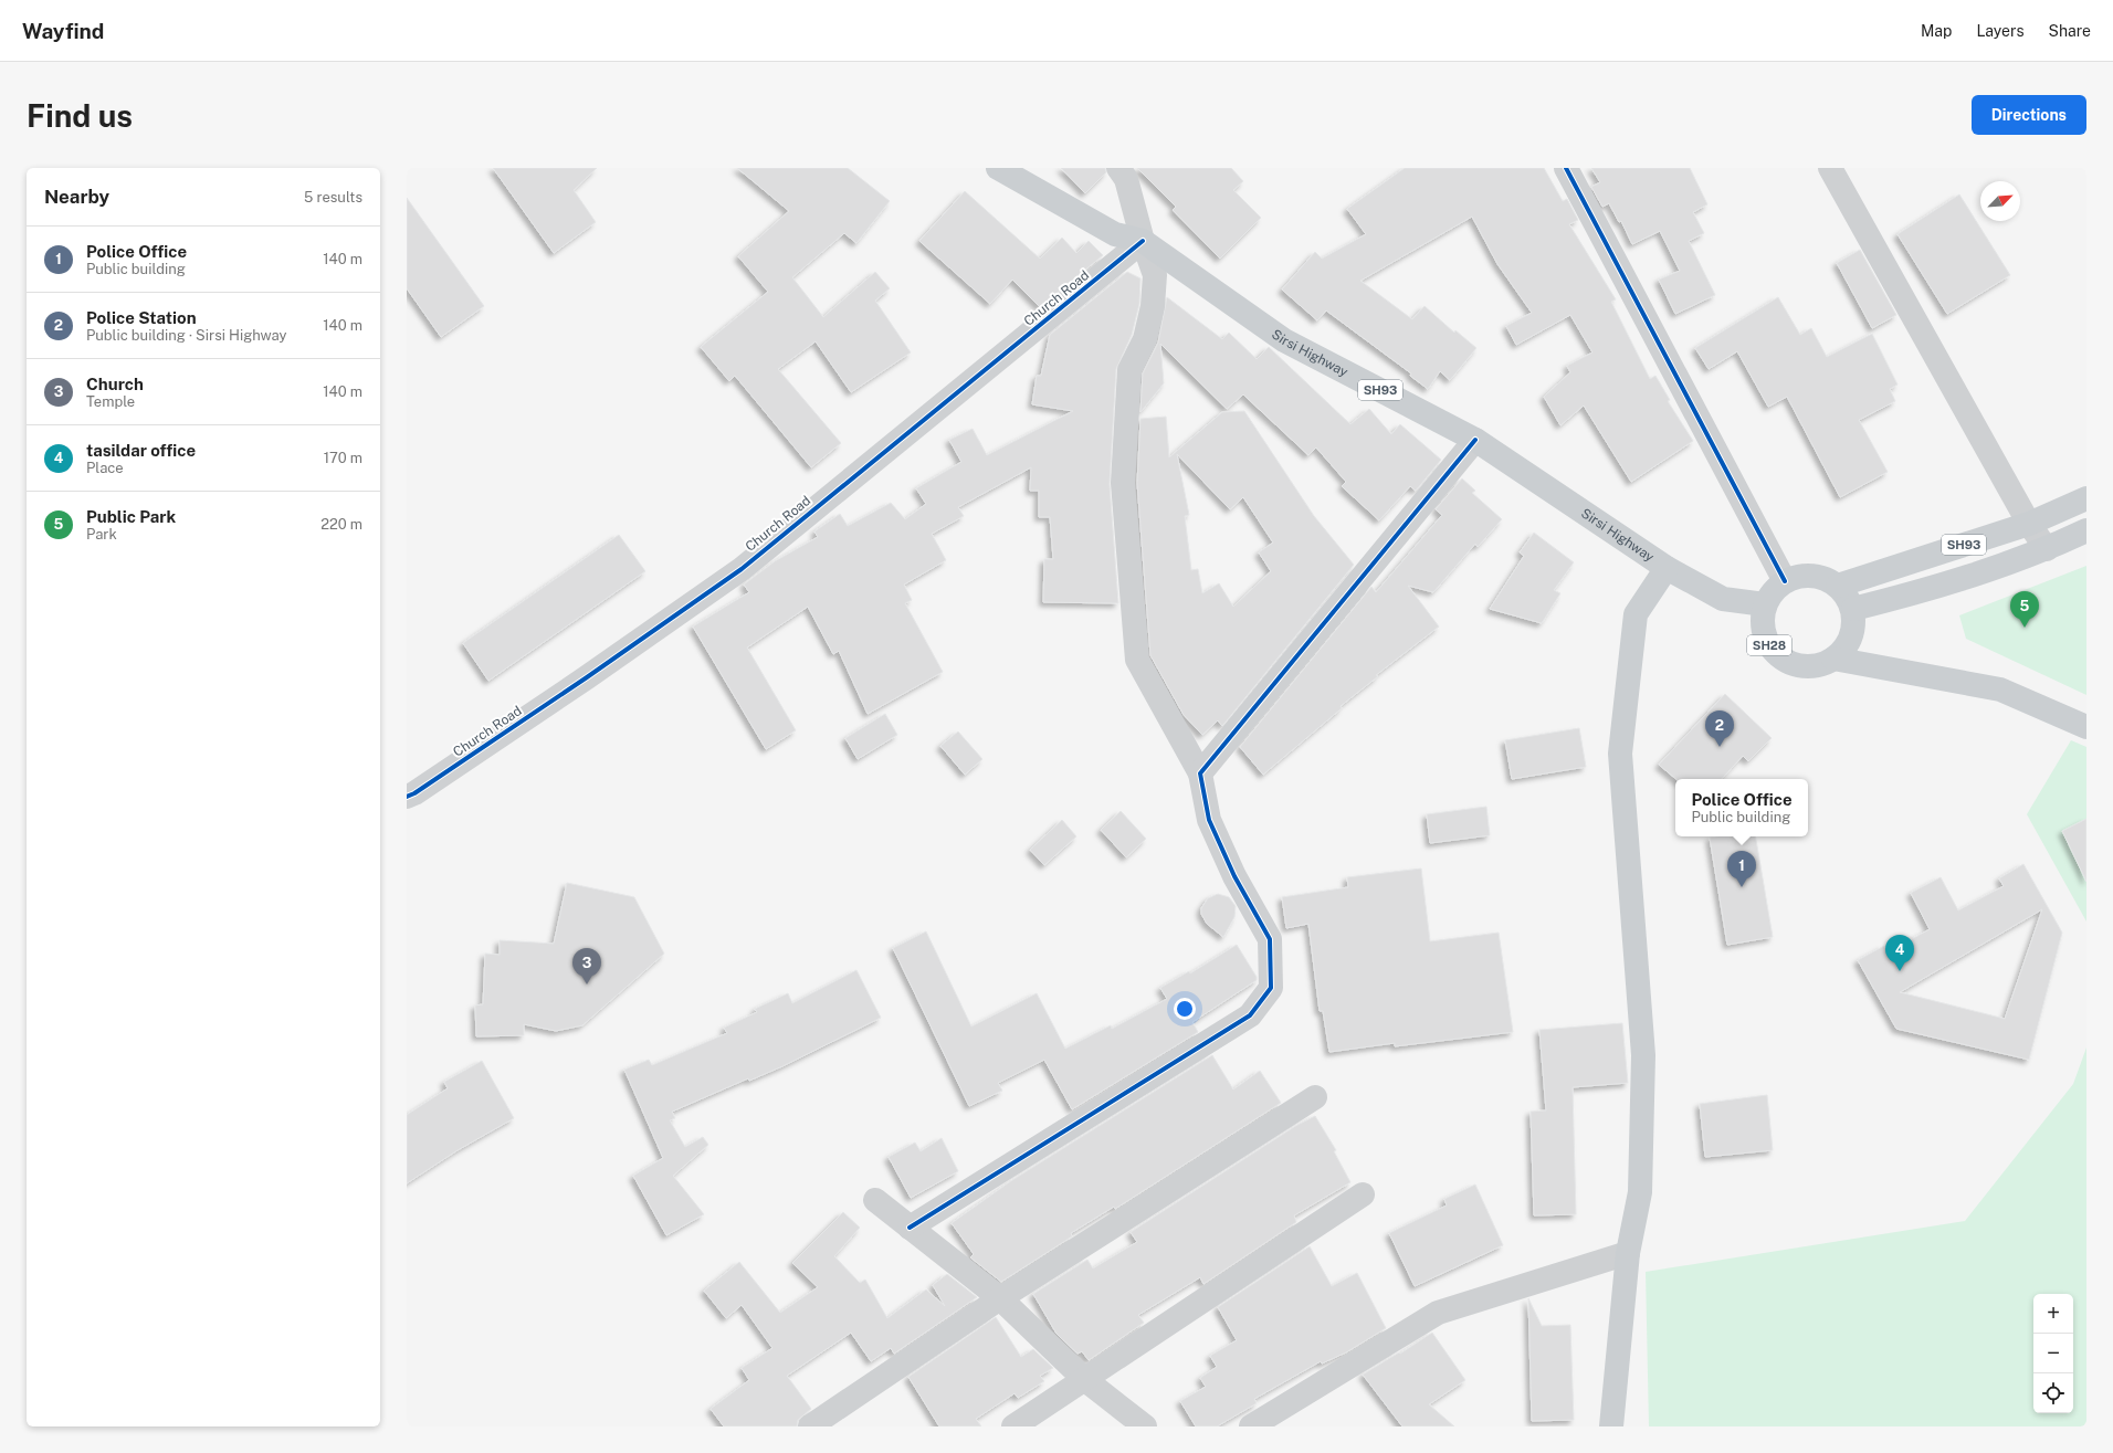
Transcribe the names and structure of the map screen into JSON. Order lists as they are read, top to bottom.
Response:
{
  "streets": {
    "main road": ["Sirsi Highway", "SH93", "SH28"],
    "street": ["Church Road"]
  },
  "crossings": [
    ["Church Road", "Sirsi Highway"],
    ["Sirsi Highway", "SH93"],
    ["Sirsi Highway", "SH28"],
    ["SH93", "SH28"]
  ],
  "north": "top right",
  "page": {
    "header": "Wayfind",
    "nav": ["Map", "Layers", "Share"],
    "buttons": "Directions",
    "title": "Find us",
    "heading": ["Nearby", "5 results"],
    "list": [
      {
        "mark": "1",
        "name": "Police Office",
        "note": "Public building",
        "value": "140 m"
      },
      {
        "mark": "2",
        "name": "Police Station",
        "note": "Public building · Sirsi Highway",
        "value": "140 m"
      },
      {
        "mark": "3",
        "name": "Church",
        "note": "Temple",
        "value": "140 m"
      },
      {
        "mark": "4",
        "name": "tasildar office",
        "note": "Place",
        "value": "170 m"
      },
      {
        "mark": "5",
        "name": "Public Park",
        "note": "Park",
        "value": "220 m"
      }
    ],
    "pins": [
      "5",
      "2",
      "1",
      "4",
      "3"
    ],
    "popup": ["Police Office", "Public building"],
    "map_buttons": ["+", "−"]
  }
}
